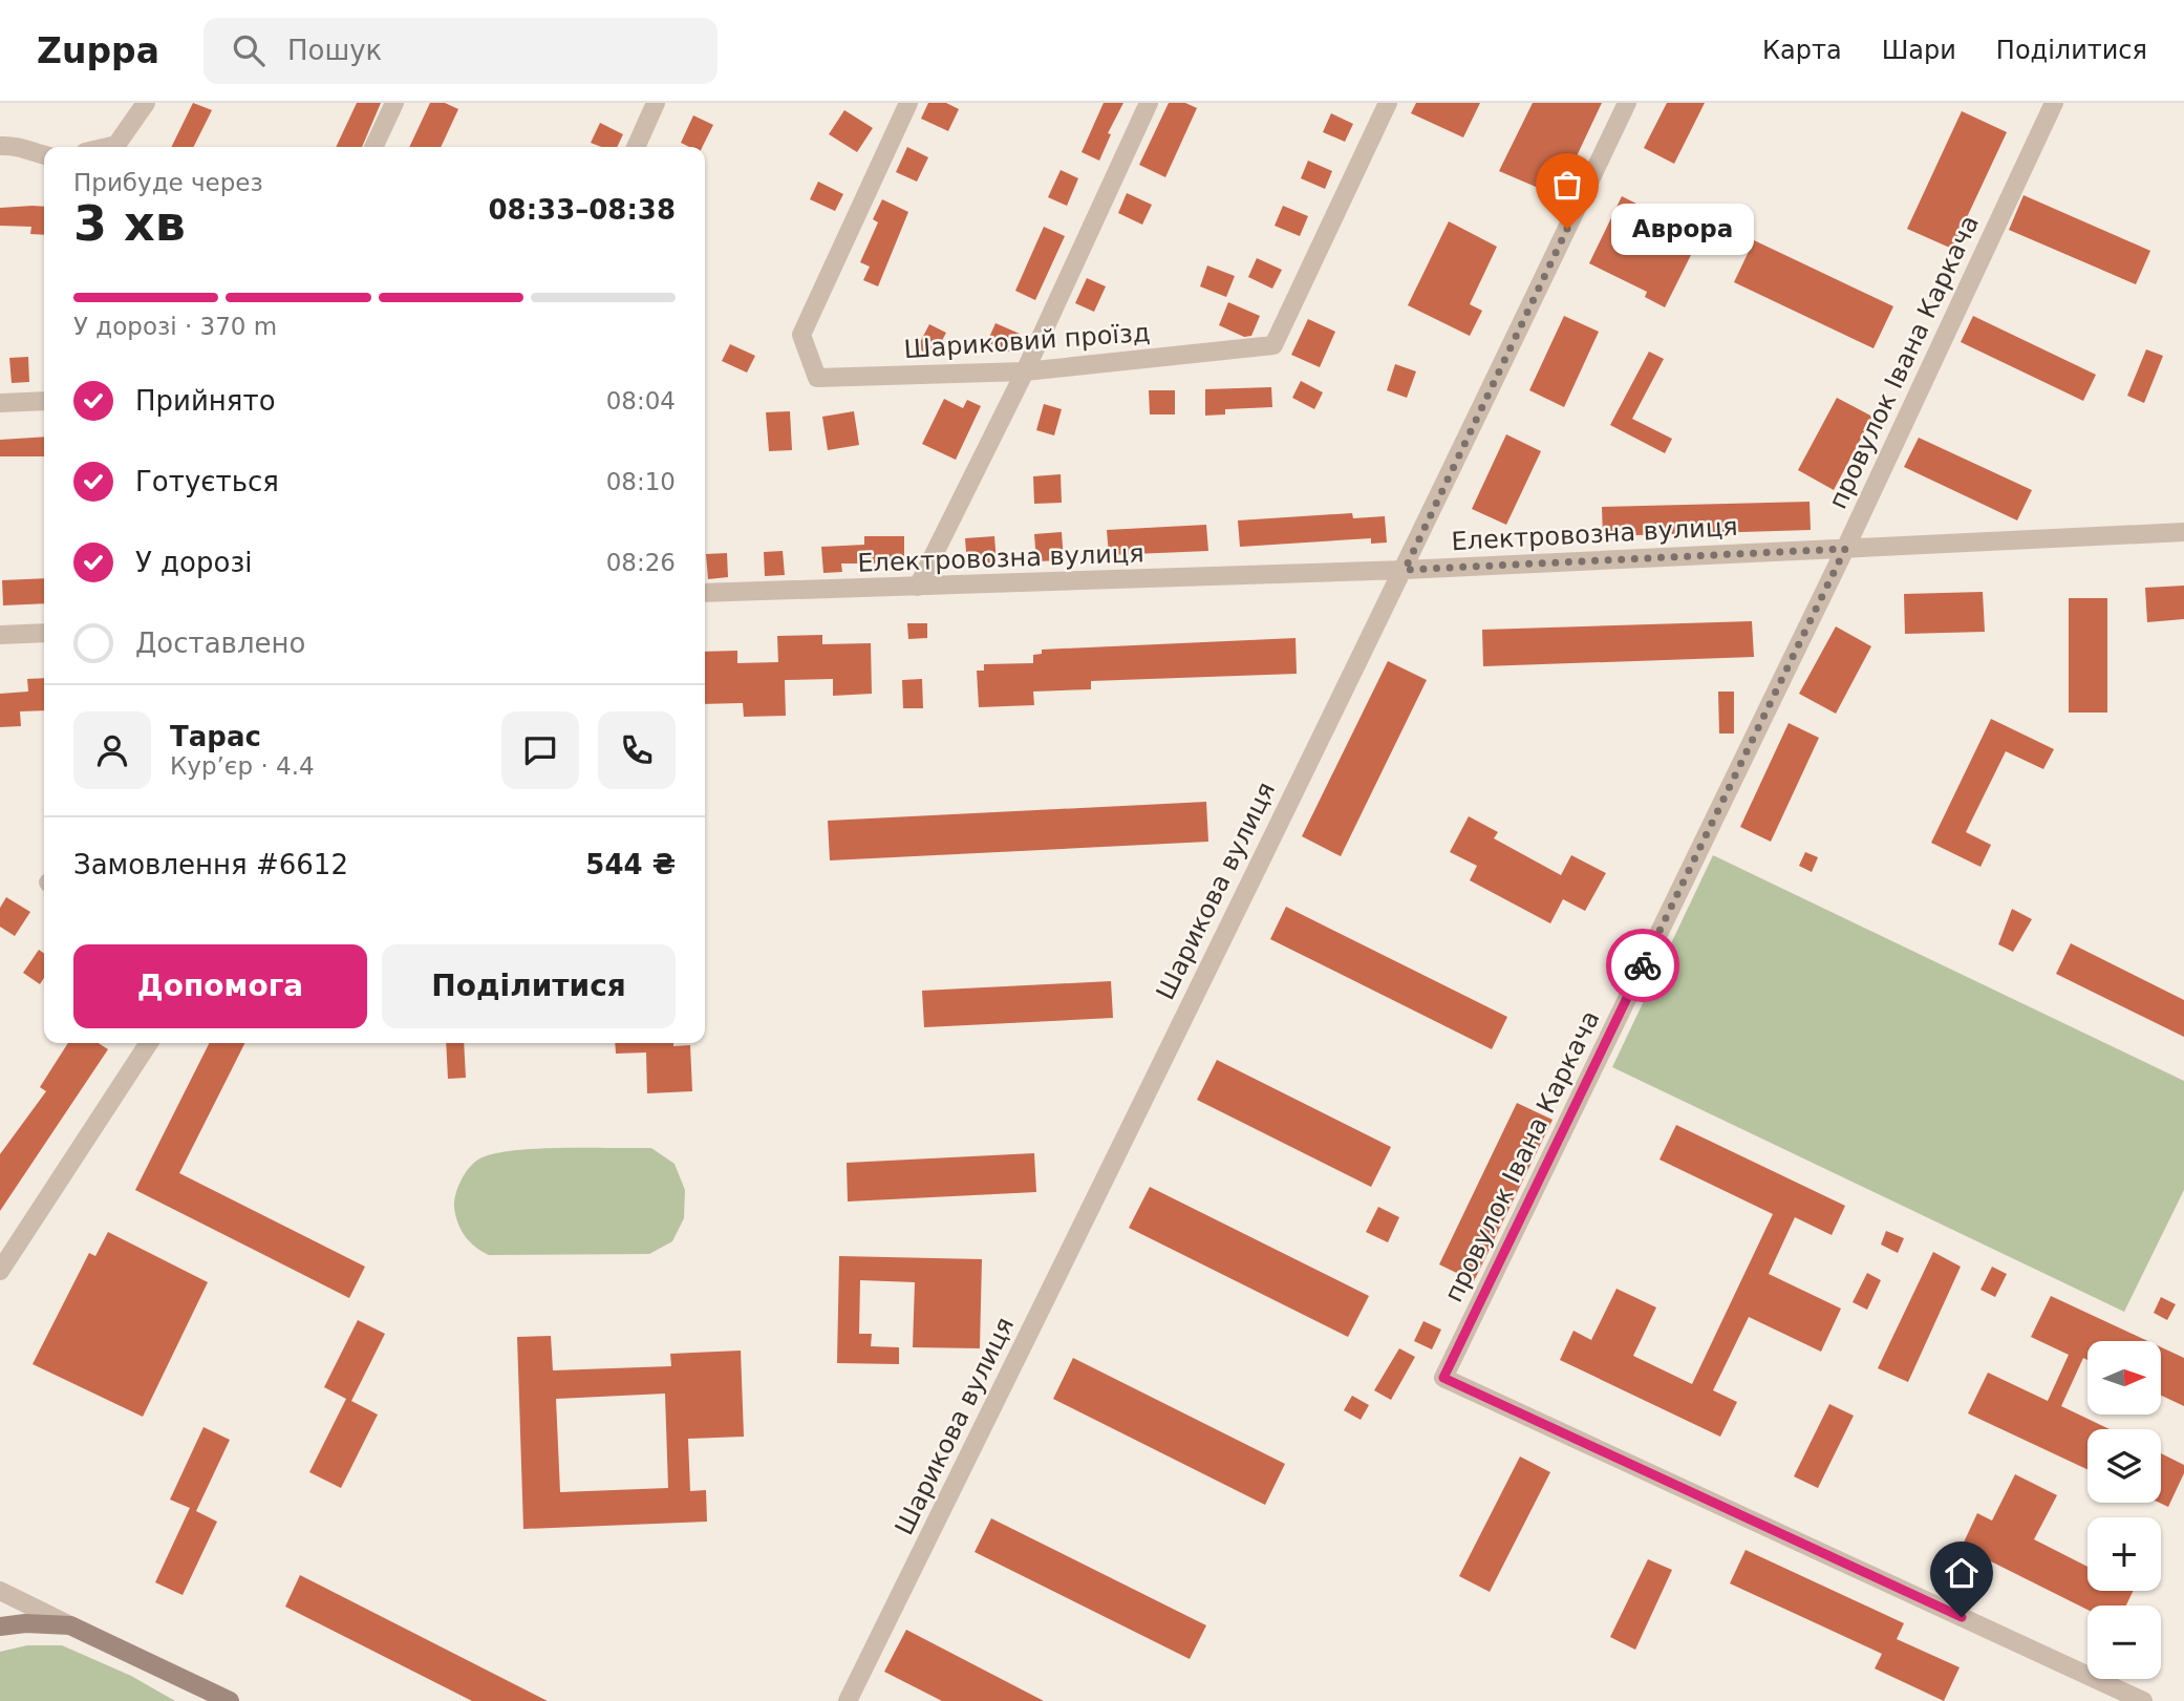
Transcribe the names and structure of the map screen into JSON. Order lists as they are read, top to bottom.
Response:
{
  "streets": {
    "street": [
      "Шариковий проїзд",
      "провулок Івана Каркача",
      "Електровозна вулиця",
      "Шарикова вулиця"
    ]
  },
  "crossings": [
    ["провулок Івана Каркача", "Електровозна вулиця"],
    ["Електровозна вулиця", "Шарикова вулиця"]
  ],
  "places": ["Аврора"],
  "north": "right",
  "page": {
    "header": "Zuppa",
    "search": "Пошук",
    "nav": ["Карта", "Шари", "Поділитися"],
    "heading": ["3 хв", "Прибуде через", "08:33–08:38"],
    "panel": [
      "Тарас",
      "Кур’єр · 4.4",
      "Замовлення #6612",
      "544 ₴"
    ],
    "bubble": "Аврора",
    "bar": "У дорозі · 370 m",
    "list": [
      ["Прийнято", "08:04"],
      ["Готується", "08:10"],
      ["У дорозі", "08:26"],
      "Доставлено"
    ],
    "buttons": ["Допомога", "Поділитися"],
    "map_buttons": ["+", "−"]
  }
}
